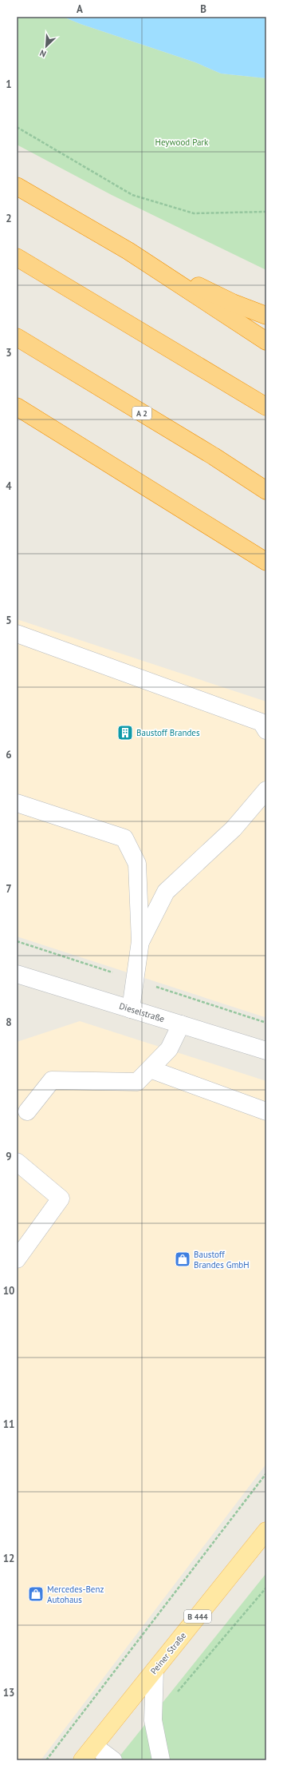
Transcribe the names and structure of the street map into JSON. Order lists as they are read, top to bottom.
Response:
{
  "streets": {
    "highway": ["A 2"],
    "main road": ["B 444", "Peiner Straße"],
    "street": ["Dieselstraße"]
  },
  "parks": ["Heywood Park"],
  "places": {
    "building": ["Baustoff Brandes"],
    "shop": ["Baustoff Brandes GmbH", "Mercedes-Benz Autohaus"]
  },
  "north": "bottom left",
  "grid": {
    "columns": ["A", "B"],
    "rows": [
      "1",
      "2",
      "3",
      "4",
      "5",
      "6",
      "7",
      "8",
      "9",
      "10",
      "11",
      "12",
      "13"
    ]
  }
}
